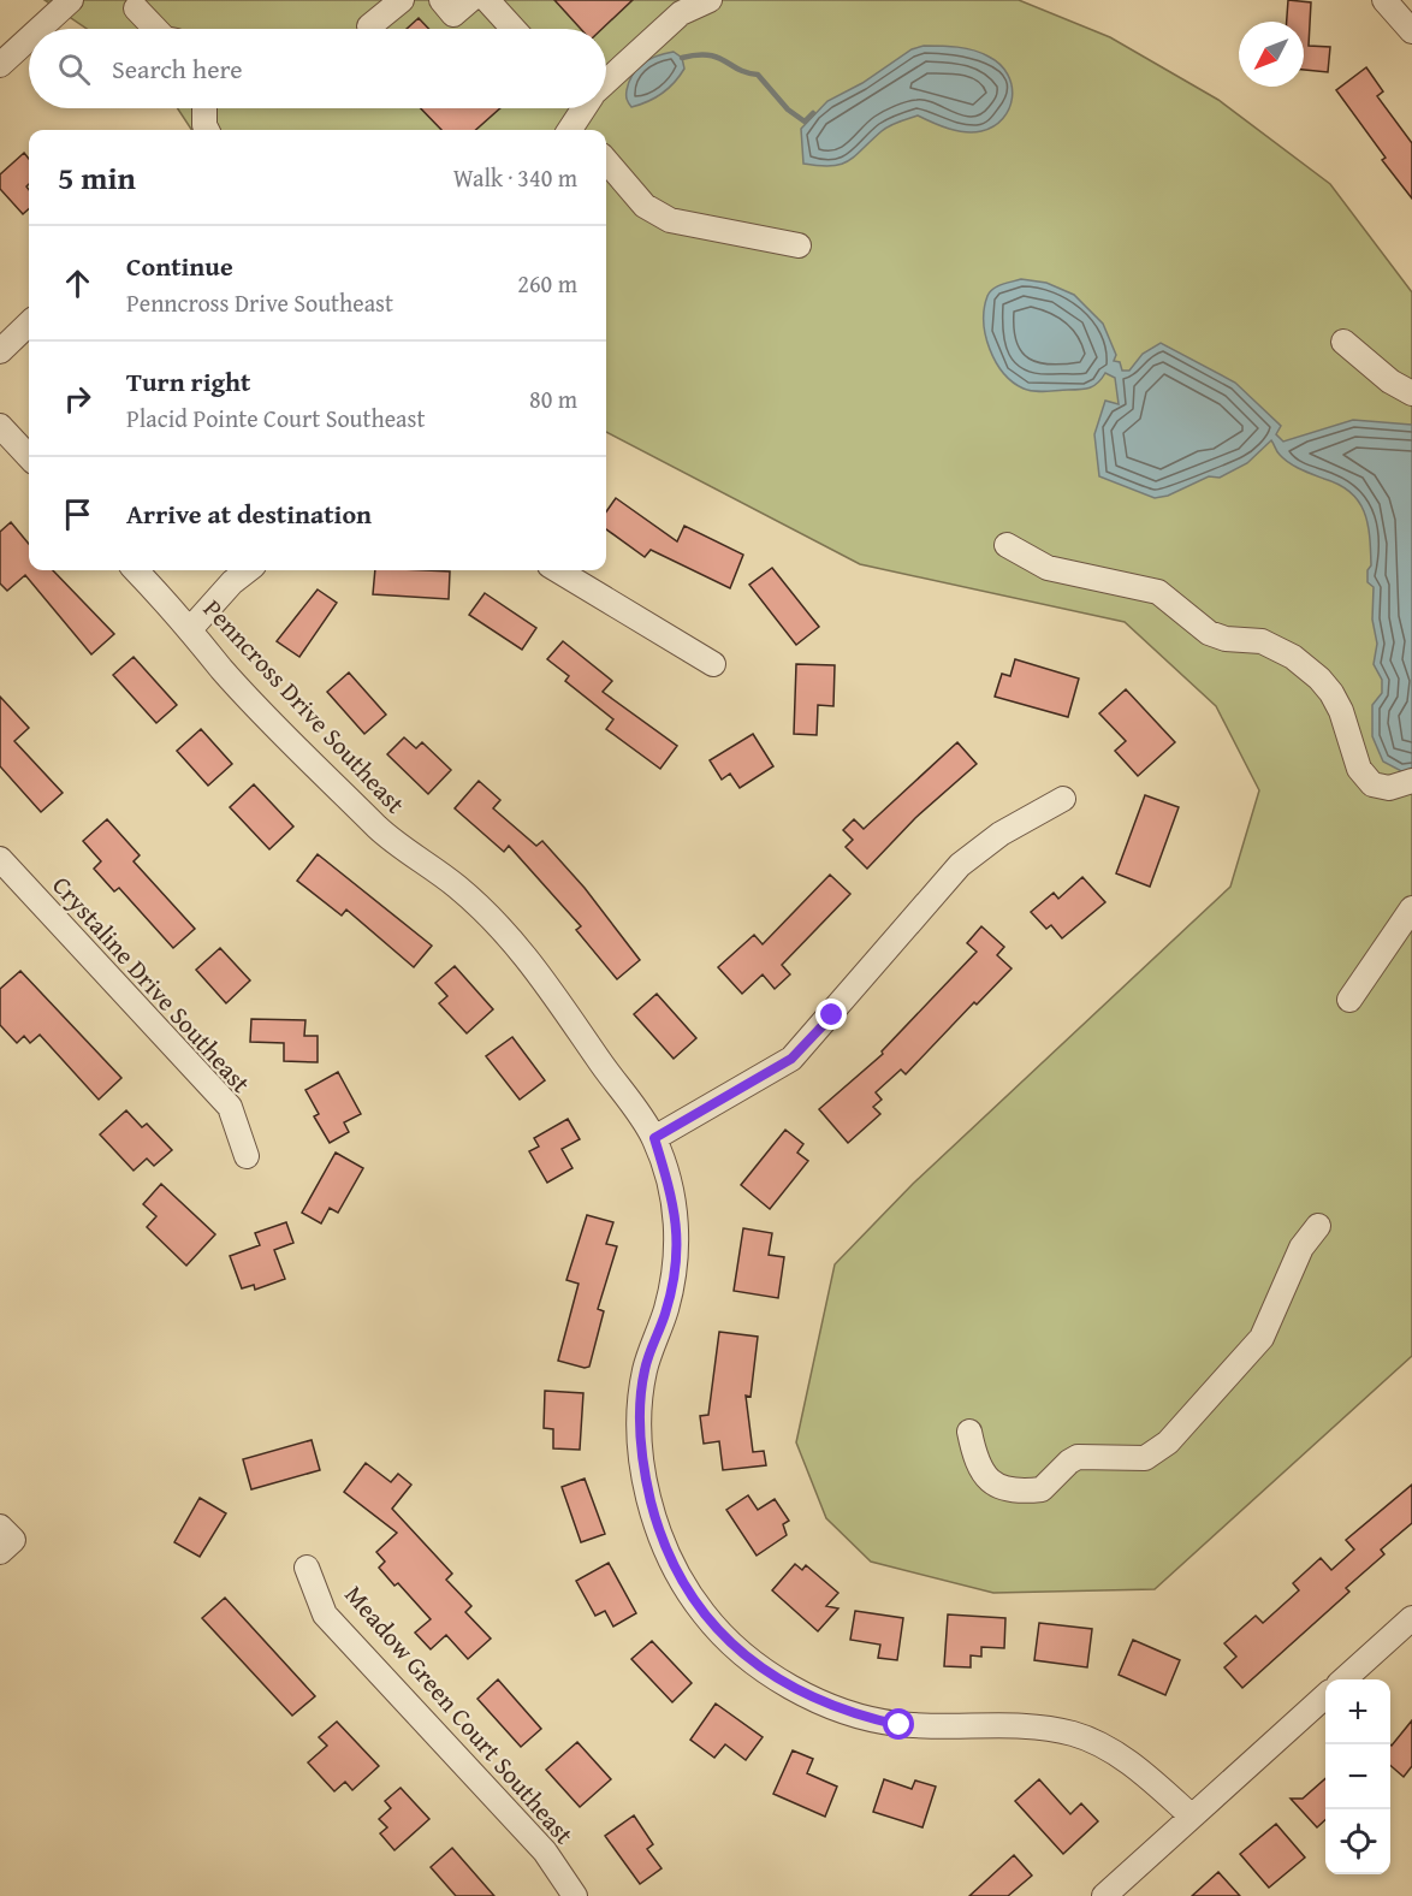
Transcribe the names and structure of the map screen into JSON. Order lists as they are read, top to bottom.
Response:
{
  "streets": {
    "street": ["Penncross Drive Southeast", "Crystaline Drive Southeast", "Meadow Green Court Southeast"]
  },
  "north": "bottom left",
  "page": {
    "search": "Search here",
    "heading": ["5 min", "Walk · 340 m"],
    "list": [
      ["Continue", "Penncross Drive Southeast", "260 m"],
      ["Turn right", "Placid Pointe Court Southeast", "80 m"],
      "Arrive at destination"
    ],
    "map_buttons": ["+", "−"]
  }
}
